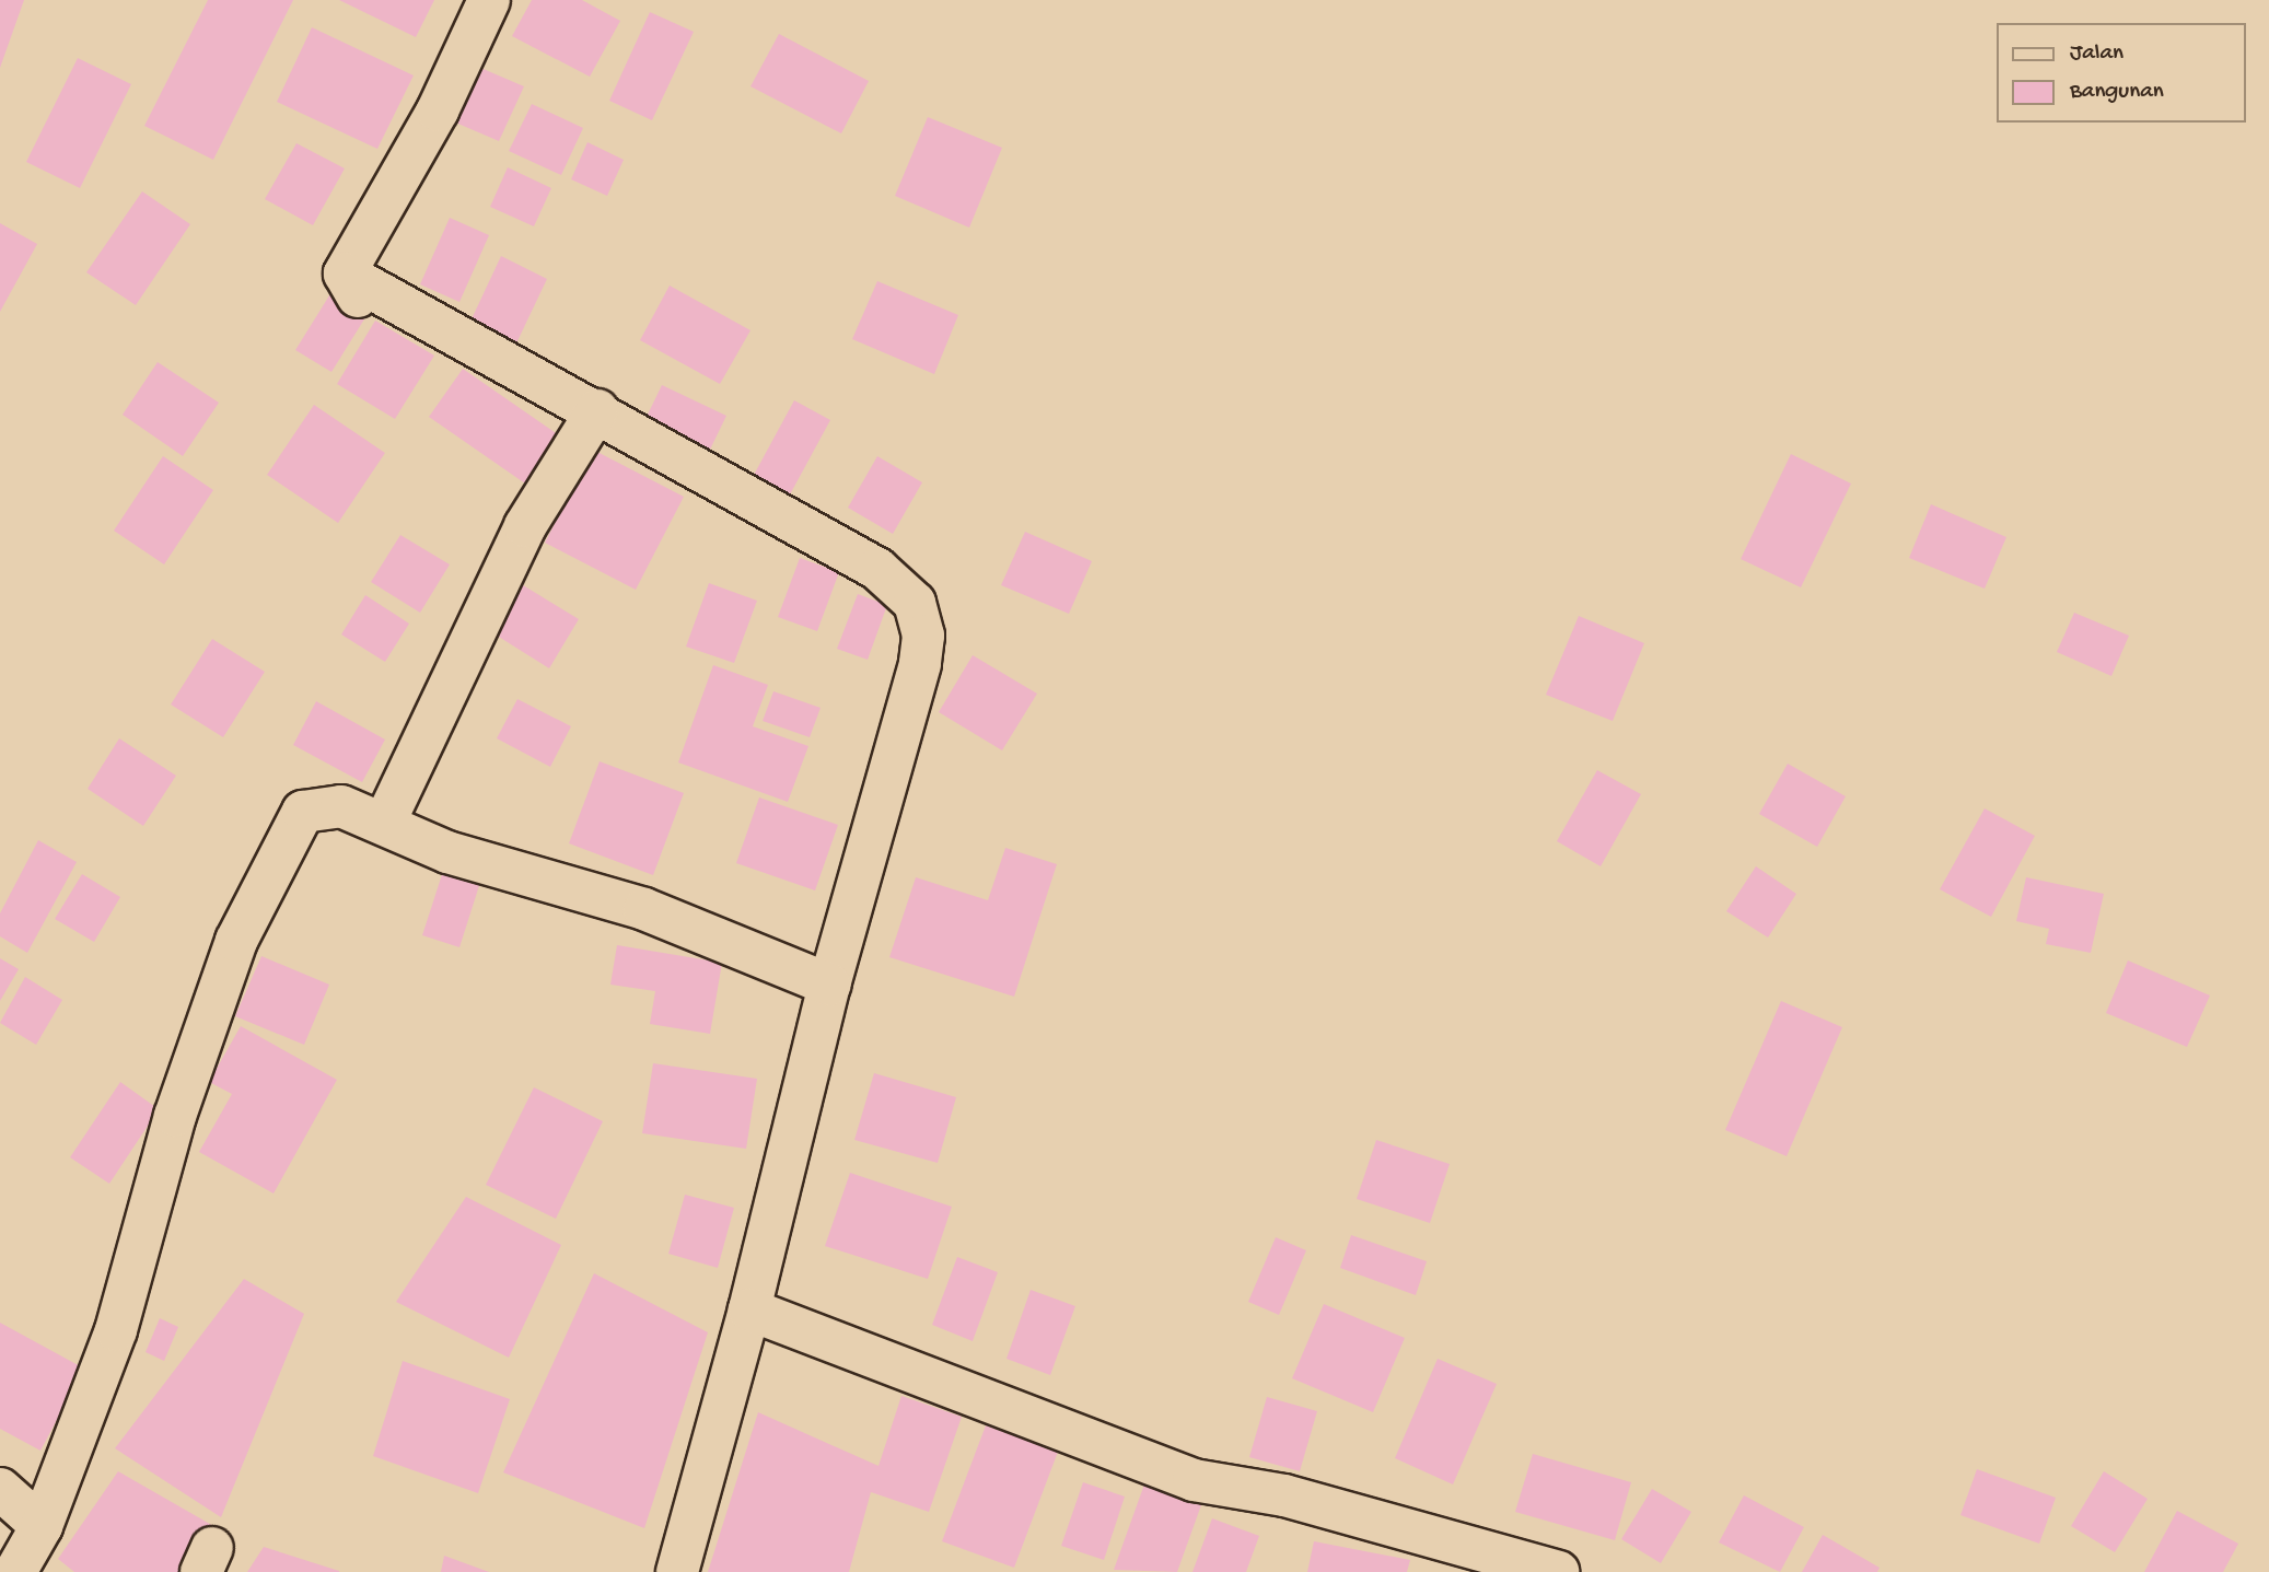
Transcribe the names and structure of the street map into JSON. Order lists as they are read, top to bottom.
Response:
{
  "legend": ["Jalan", "Bangunan"]
}
